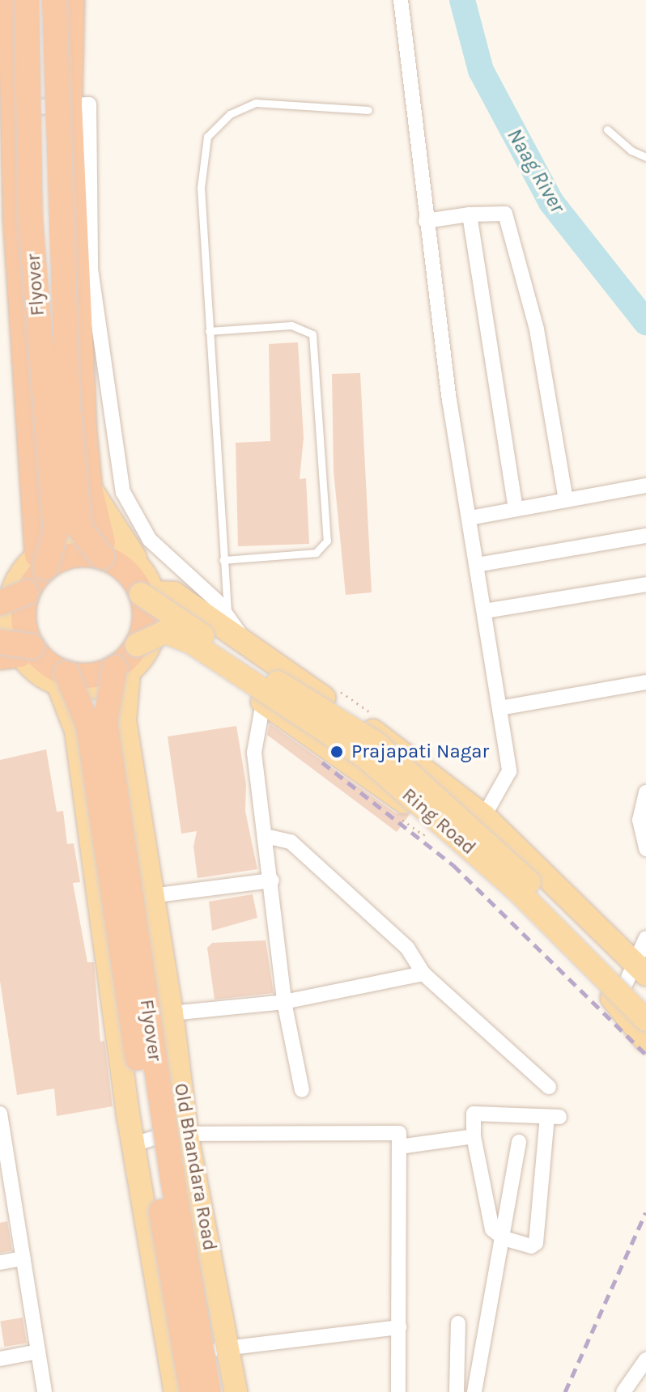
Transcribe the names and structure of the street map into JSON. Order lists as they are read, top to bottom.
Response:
{
  "streets": {
    "highway": ["Flyover"],
    "main road": ["Ring Road", "Old Bhandara Road"]
  },
  "crossings": [
    ["Flyover", "Ring Road"],
    ["Flyover", "Old Bhandara Road"]
  ],
  "water": ["Naag River"],
  "places": ["Prajapati Nagar"]
}
